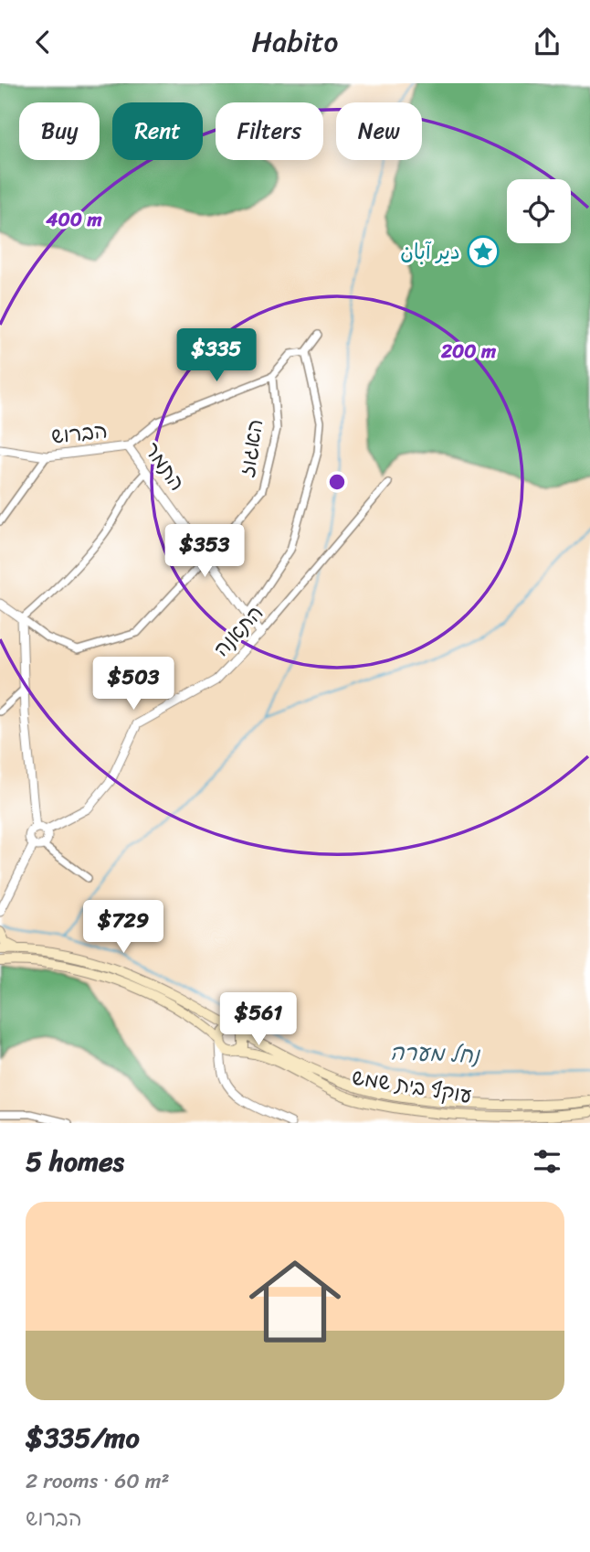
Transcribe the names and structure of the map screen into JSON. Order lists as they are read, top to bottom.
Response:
{
  "streets": {
    "main road": ["עוקף בית שמש"],
    "street": [
      "הברוש",
      "האגוז",
      "התמר",
      "התאנה"
    ]
  },
  "crossings": [
    ["הברוש", "האגוז"],
    ["הברוש", "התמר"],
    ["האגוז", "התמר"],
    ["התמר", "התאנה"]
  ],
  "water": ["נחל מערה"],
  "places": {
    "place": ["دير آبان"]
  },
  "page": {
    "header": "Habito",
    "chip": [
      "Buy",
      "Rent",
      "Filters",
      "New"
    ],
    "price": [
      "$335",
      "$353",
      "$503",
      "$729",
      "$561"
    ],
    "heading": "5 homes",
    "list": [
      {
        "name": "$335/mo",
        "note": "2 rooms · 60 m² · הברוש"
      }
    ]
  },
  "rings": ["400 m", "200 m"]
}
